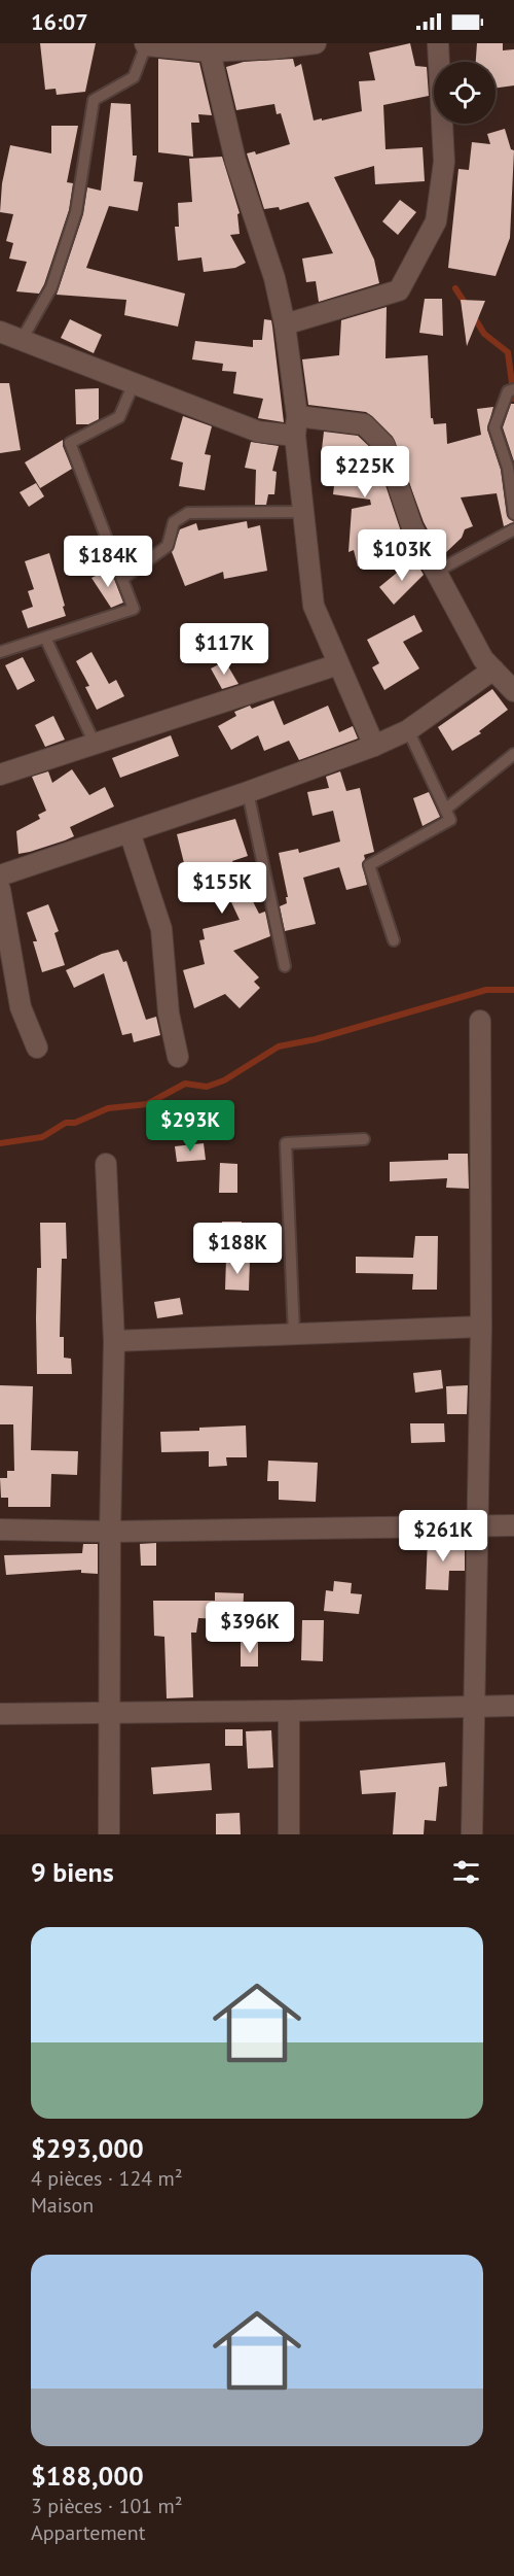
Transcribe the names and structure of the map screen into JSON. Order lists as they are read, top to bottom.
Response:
{
  "page": {
    "status": "16:07",
    "price": [
      "$225K",
      "$103K",
      "$184K",
      "$117K",
      "$155K",
      "$293K",
      "$188K",
      "$261K",
      "$396K"
    ],
    "heading": "9 biens",
    "list": [
      {
        "name": "$293,000",
        "note": "4 pièces · 124 m² · Maison"
      },
      {
        "name": "$188,000",
        "note": "3 pièces · 101 m² · Appartement"
      }
    ]
  }
}
